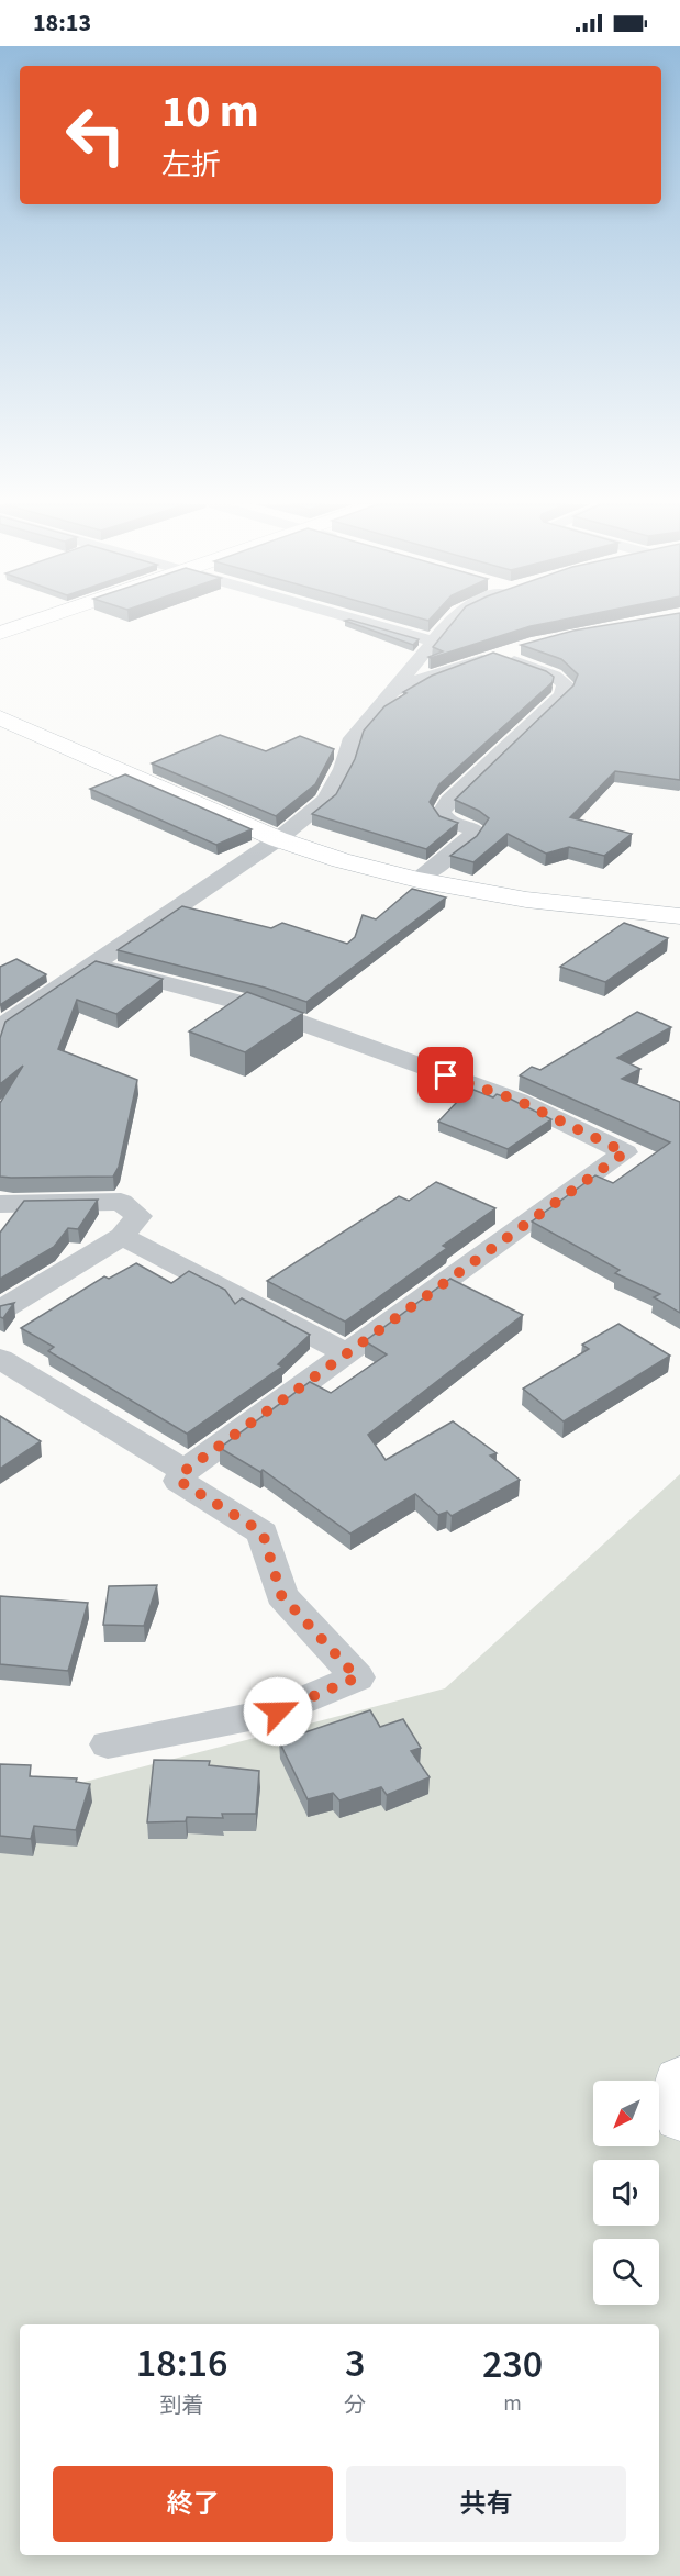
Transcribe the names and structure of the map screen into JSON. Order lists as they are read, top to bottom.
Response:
{
  "north": "bottom left",
  "page": {
    "status": "18:13",
    "turn": ["10 m", "左折"],
    "eta": [
      "18:16",
      "到着",
      "3",
      "分",
      "230",
      "m"
    ],
    "buttons": ["終了", "共有"]
  }
}
